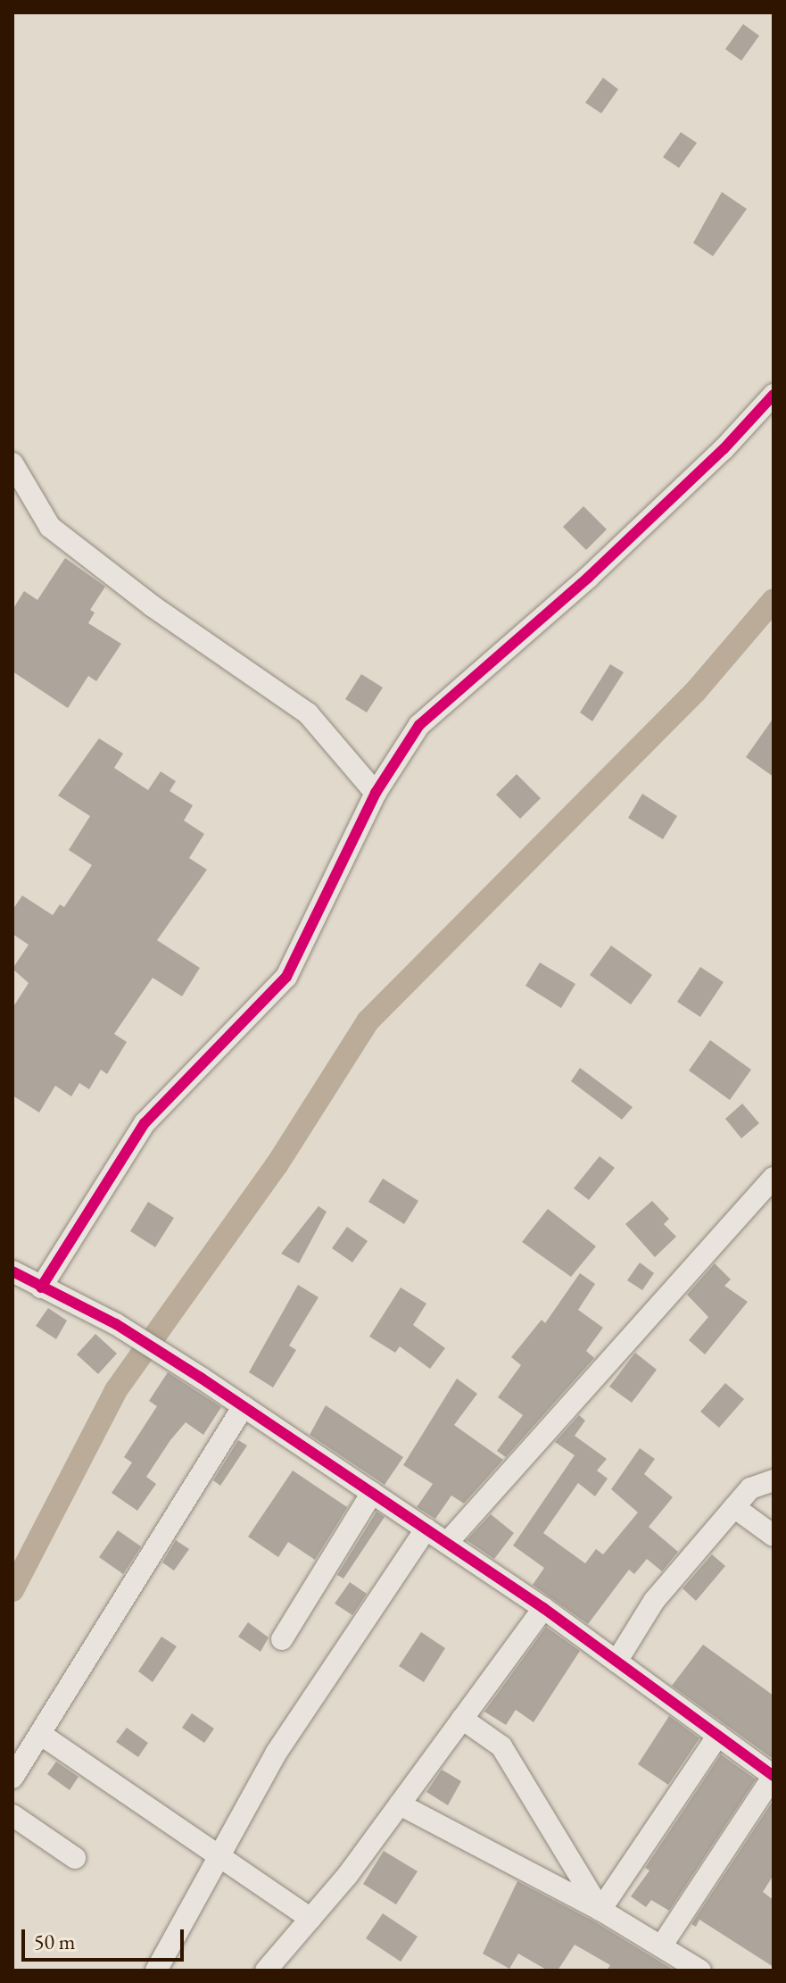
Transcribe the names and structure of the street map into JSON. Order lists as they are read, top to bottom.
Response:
{
  "scale_bar": "50 m"
}
